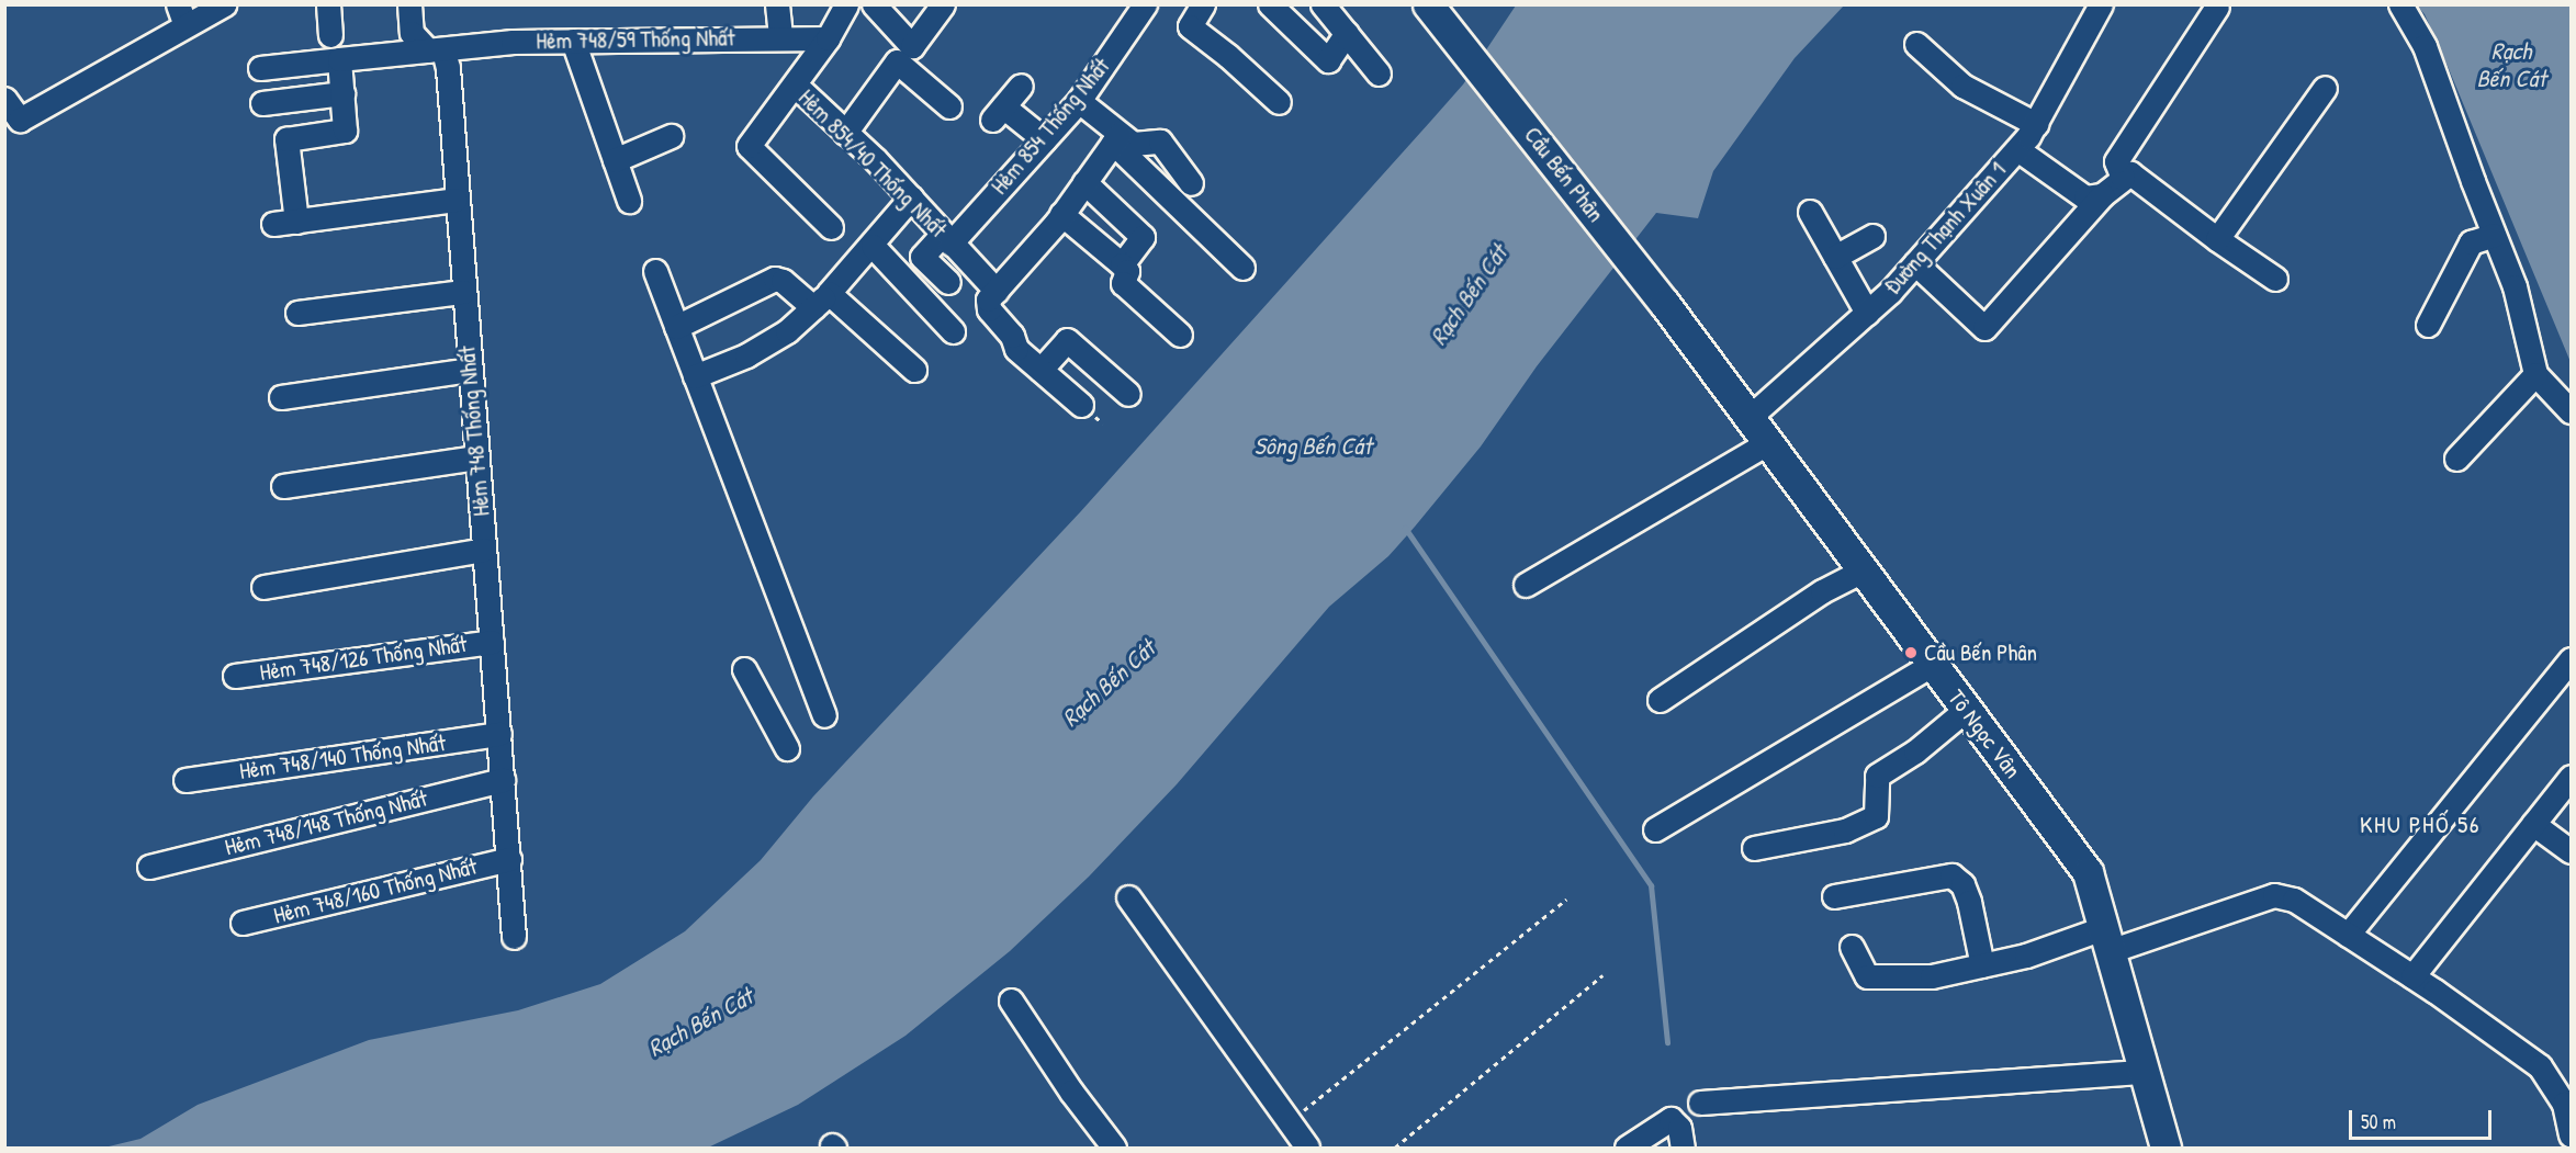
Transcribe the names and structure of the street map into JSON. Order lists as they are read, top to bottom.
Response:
{
  "streets": {
    "main road": ["Cầu Bến Phân", "Tô Ngọc Vân"],
    "street": [
      "Hẻm 748/59 Thống Nhất",
      "Hẻm 854 Thống Nhất",
      "Hẻm 854/40 Thống Nhất",
      "Đường Thạnh Xuân 1",
      "Hẻm 748 Thống Nhất",
      "Hẻm 748/126 Thống Nhất",
      "Hẻm 748/140 Thống Nhất",
      "Hẻm 748/148 Thống Nhất",
      "Hẻm 748/160 Thống Nhất"
    ]
  },
  "crossings": [
    ["Hẻm 748/59 Thống Nhất", "Hẻm 748 Thống Nhất"],
    ["Hẻm 854 Thống Nhất", "Hẻm 854/40 Thống Nhất"],
    ["Cầu Bến Phân", "Tô Ngọc Vân"],
    ["Đường Thạnh Xuân 1", "Tô Ngọc Vân"],
    ["Hẻm 748 Thống Nhất", "Hẻm 748/126 Thống Nhất"],
    ["Hẻm 748 Thống Nhất", "Hẻm 748/140 Thống Nhất"],
    ["Hẻm 748 Thống Nhất", "Hẻm 748/148 Thống Nhất"],
    ["Hẻm 748 Thống Nhất", "Hẻm 748/160 Thống Nhất"]
  ],
  "districts": ["KHU PHỐ 56"],
  "water": ["Rạch Bến Cát", "Sông Bến Cát"],
  "places": ["Cầu Bến Phân"],
  "scale_bar": "50 m"
}
